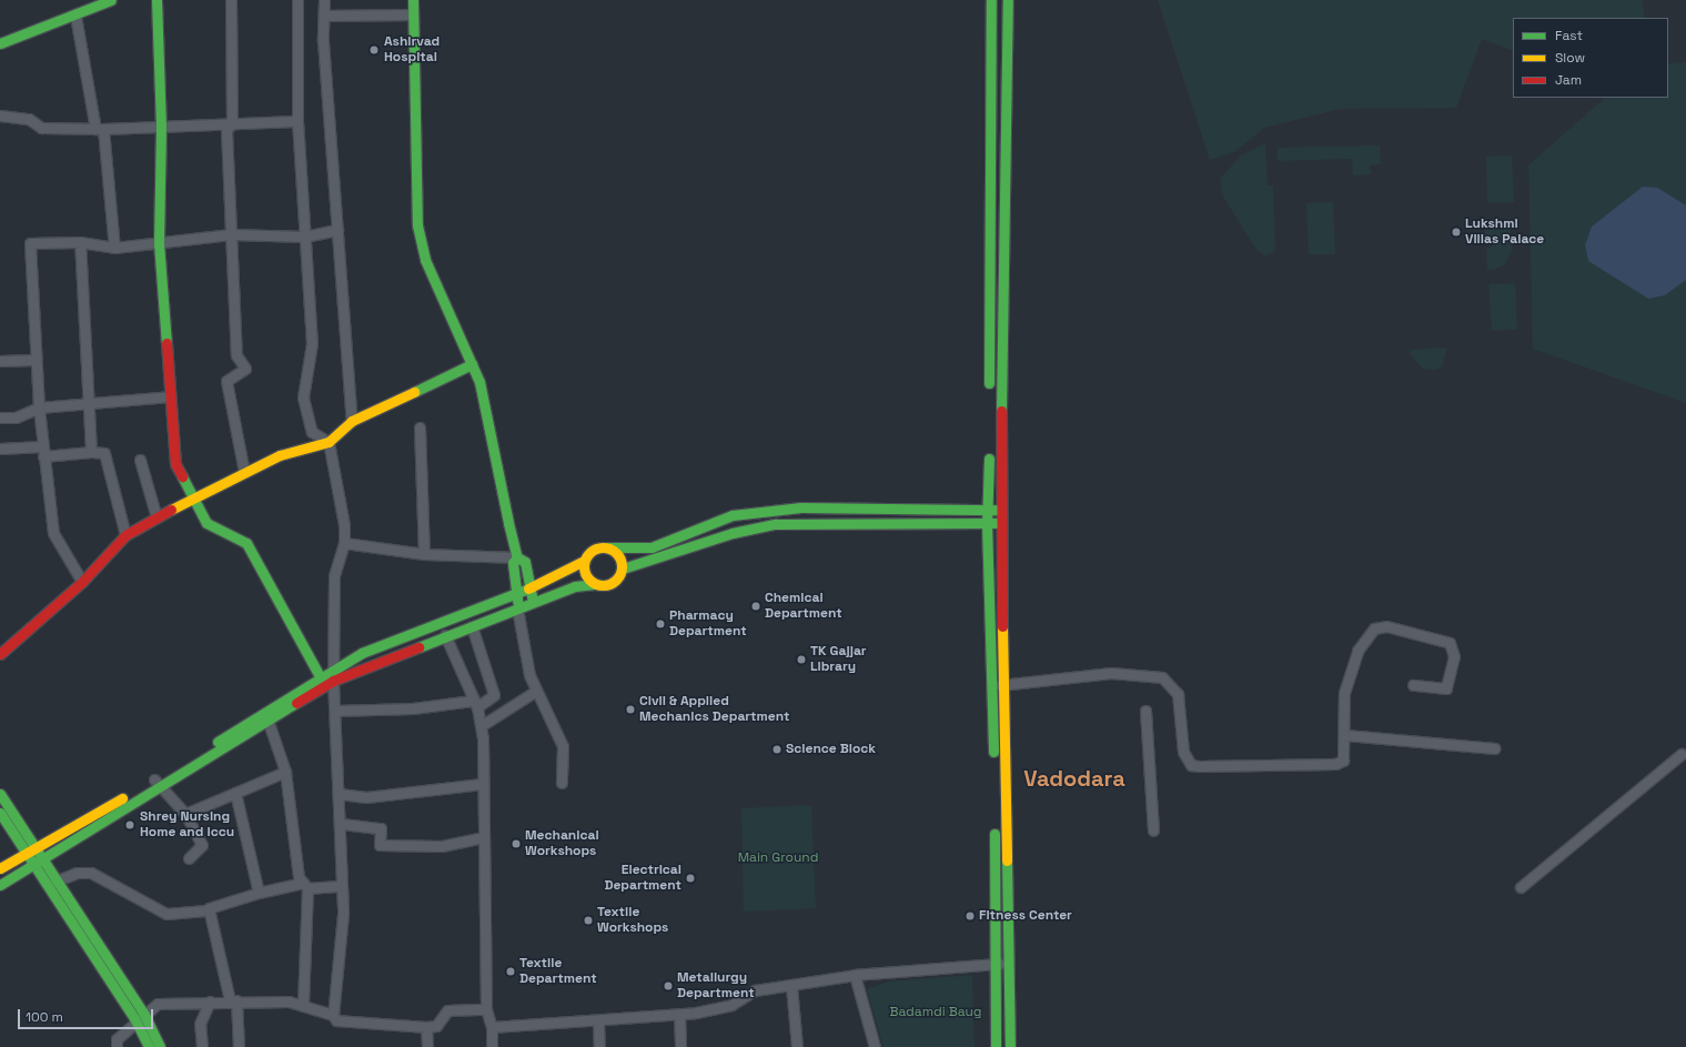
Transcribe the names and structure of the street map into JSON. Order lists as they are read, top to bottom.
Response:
{
  "districts": ["Vadodara"],
  "parks": ["Main Ground", "Badamdi Baug"],
  "places": [
    "Ashirvad Hospital",
    "Lukshmi Villas Palace",
    "Chemical Department",
    "Pharmacy Department",
    "TK Gajjar Library",
    "Civil & Applied Mechanics Department",
    "Science Block",
    "Shrey Nursing Home and Iccu",
    "Mechanical Workshops",
    "Electrical Department",
    "Fitness Center",
    "Textile Workshops",
    "Textile Department",
    "Metallurgy Department"
  ],
  "legend": ["Fast", "Slow", "Jam"],
  "scale_bar": "100 m"
}
